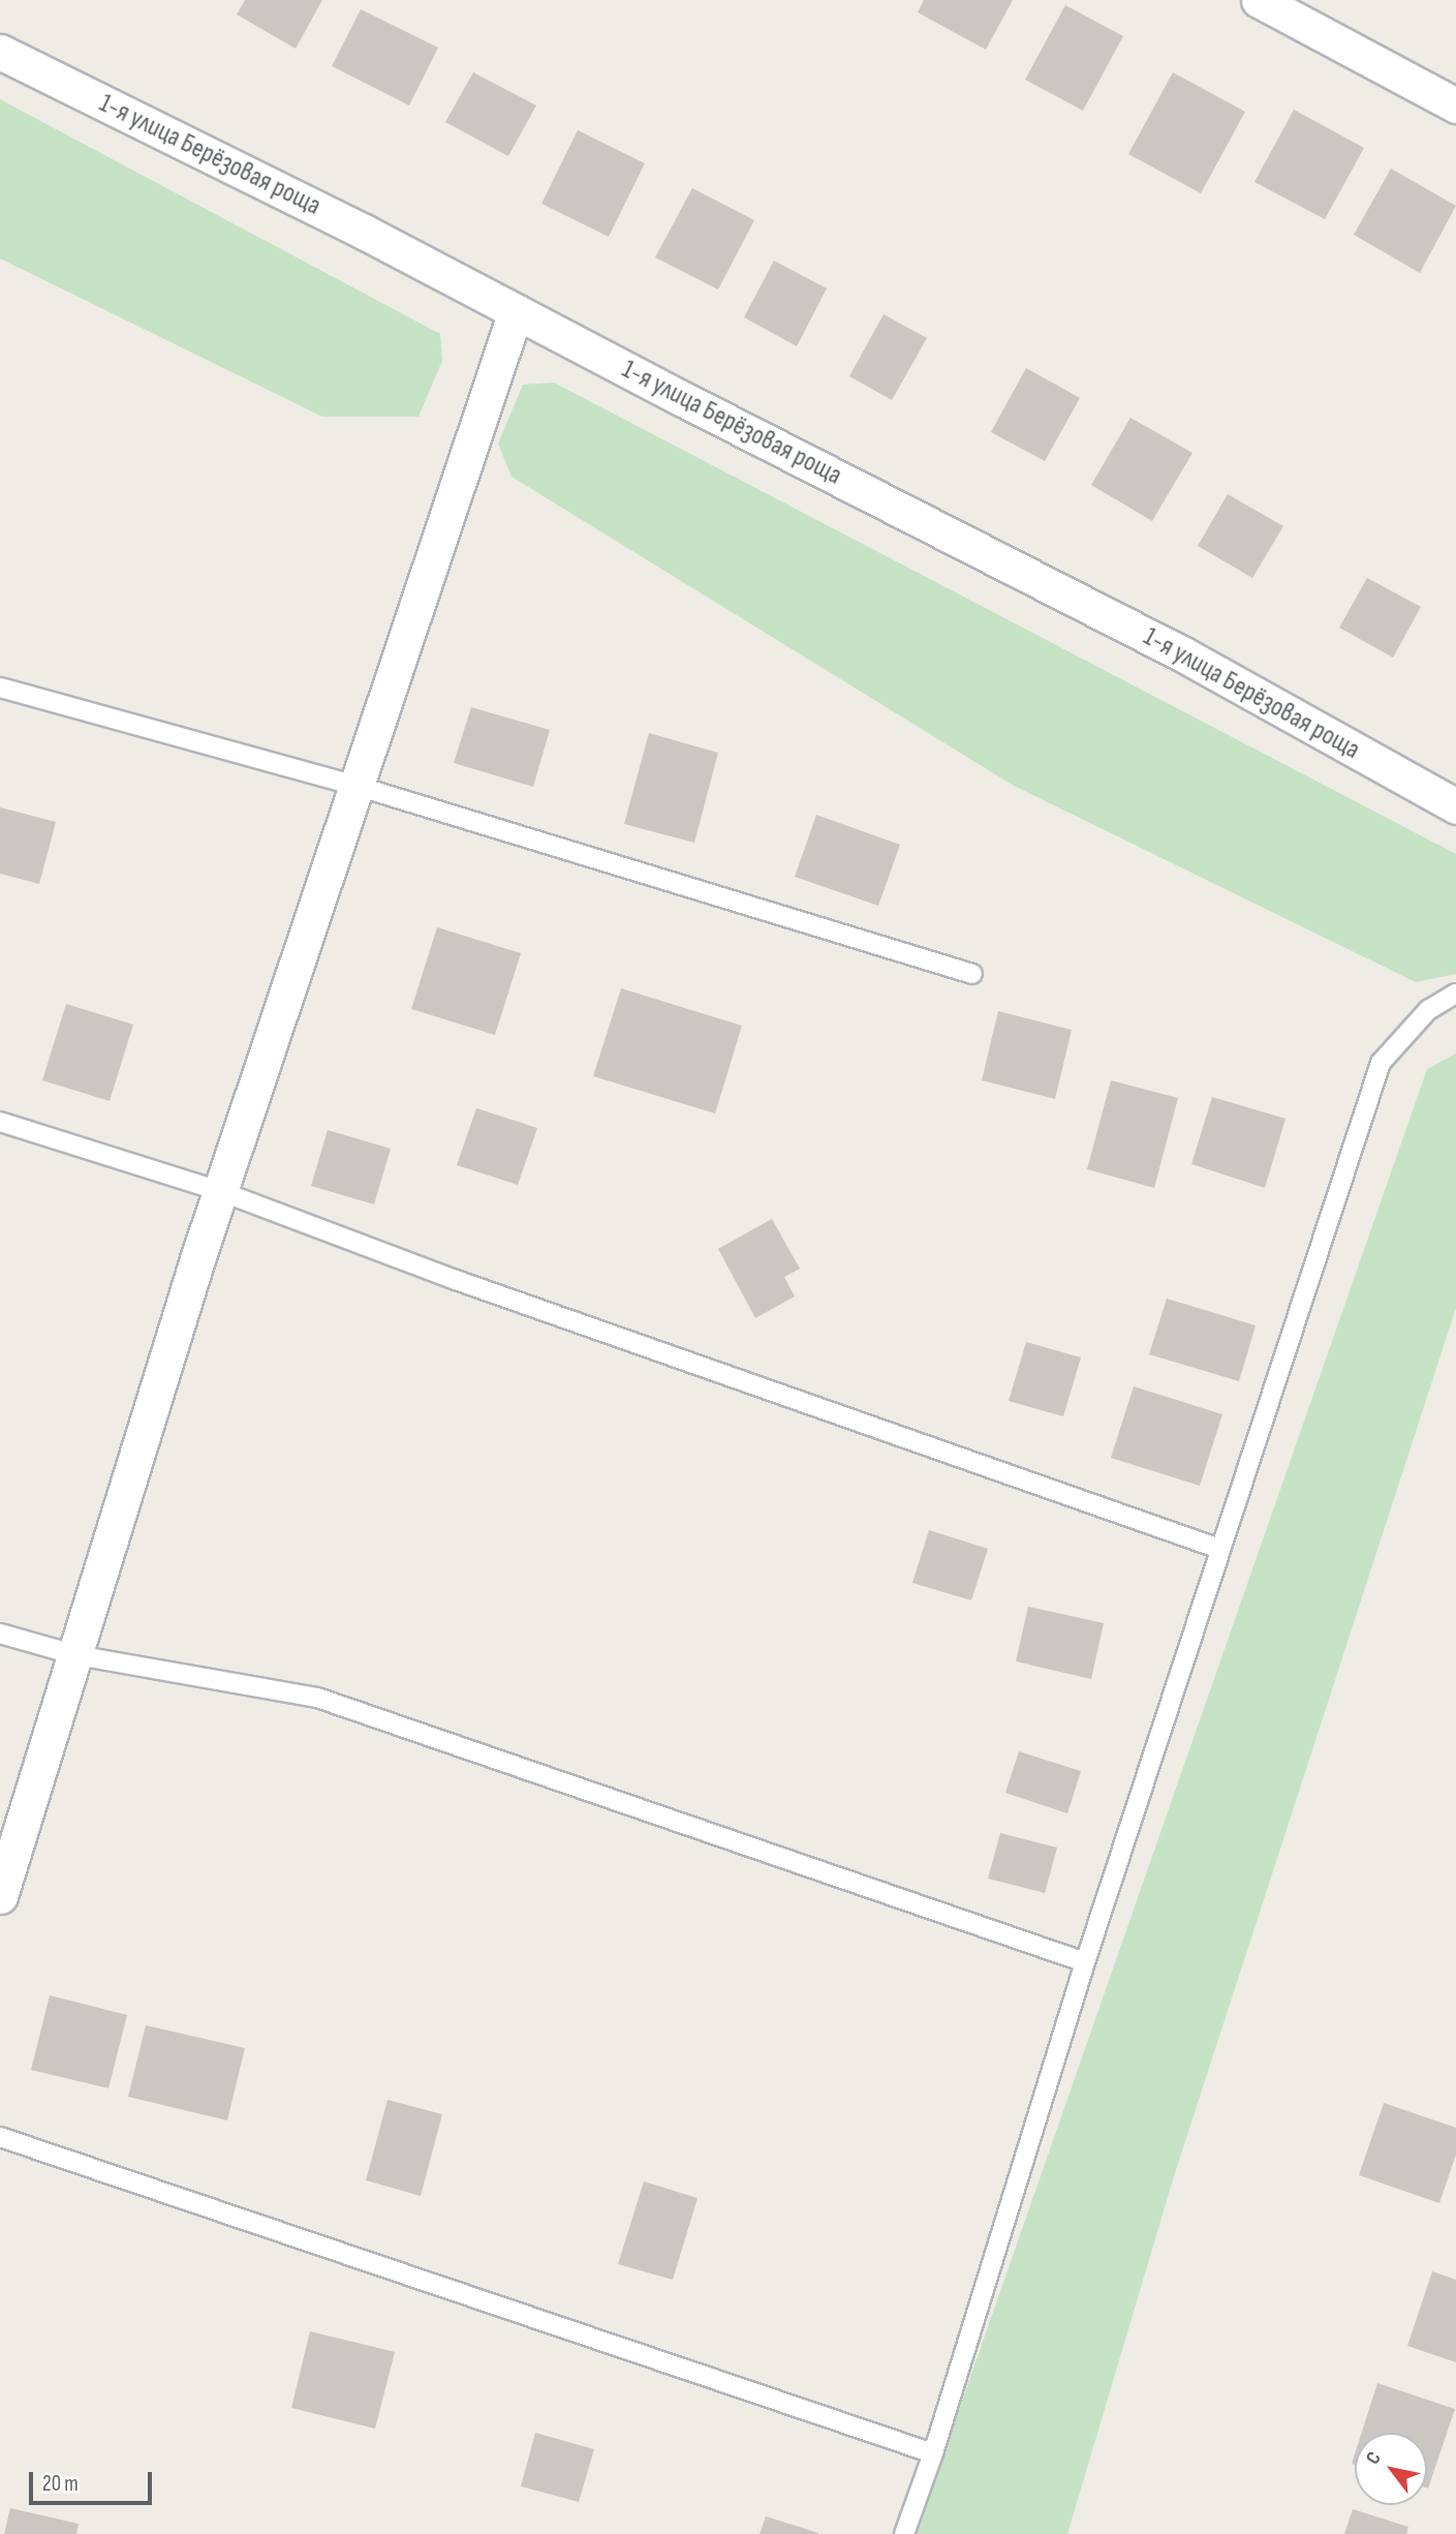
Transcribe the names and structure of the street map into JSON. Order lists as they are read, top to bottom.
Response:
{
  "streets": {
    "street": ["1-я улица Берёзовая роща"]
  },
  "scale_bar": "20 m",
  "north": "top left"
}
